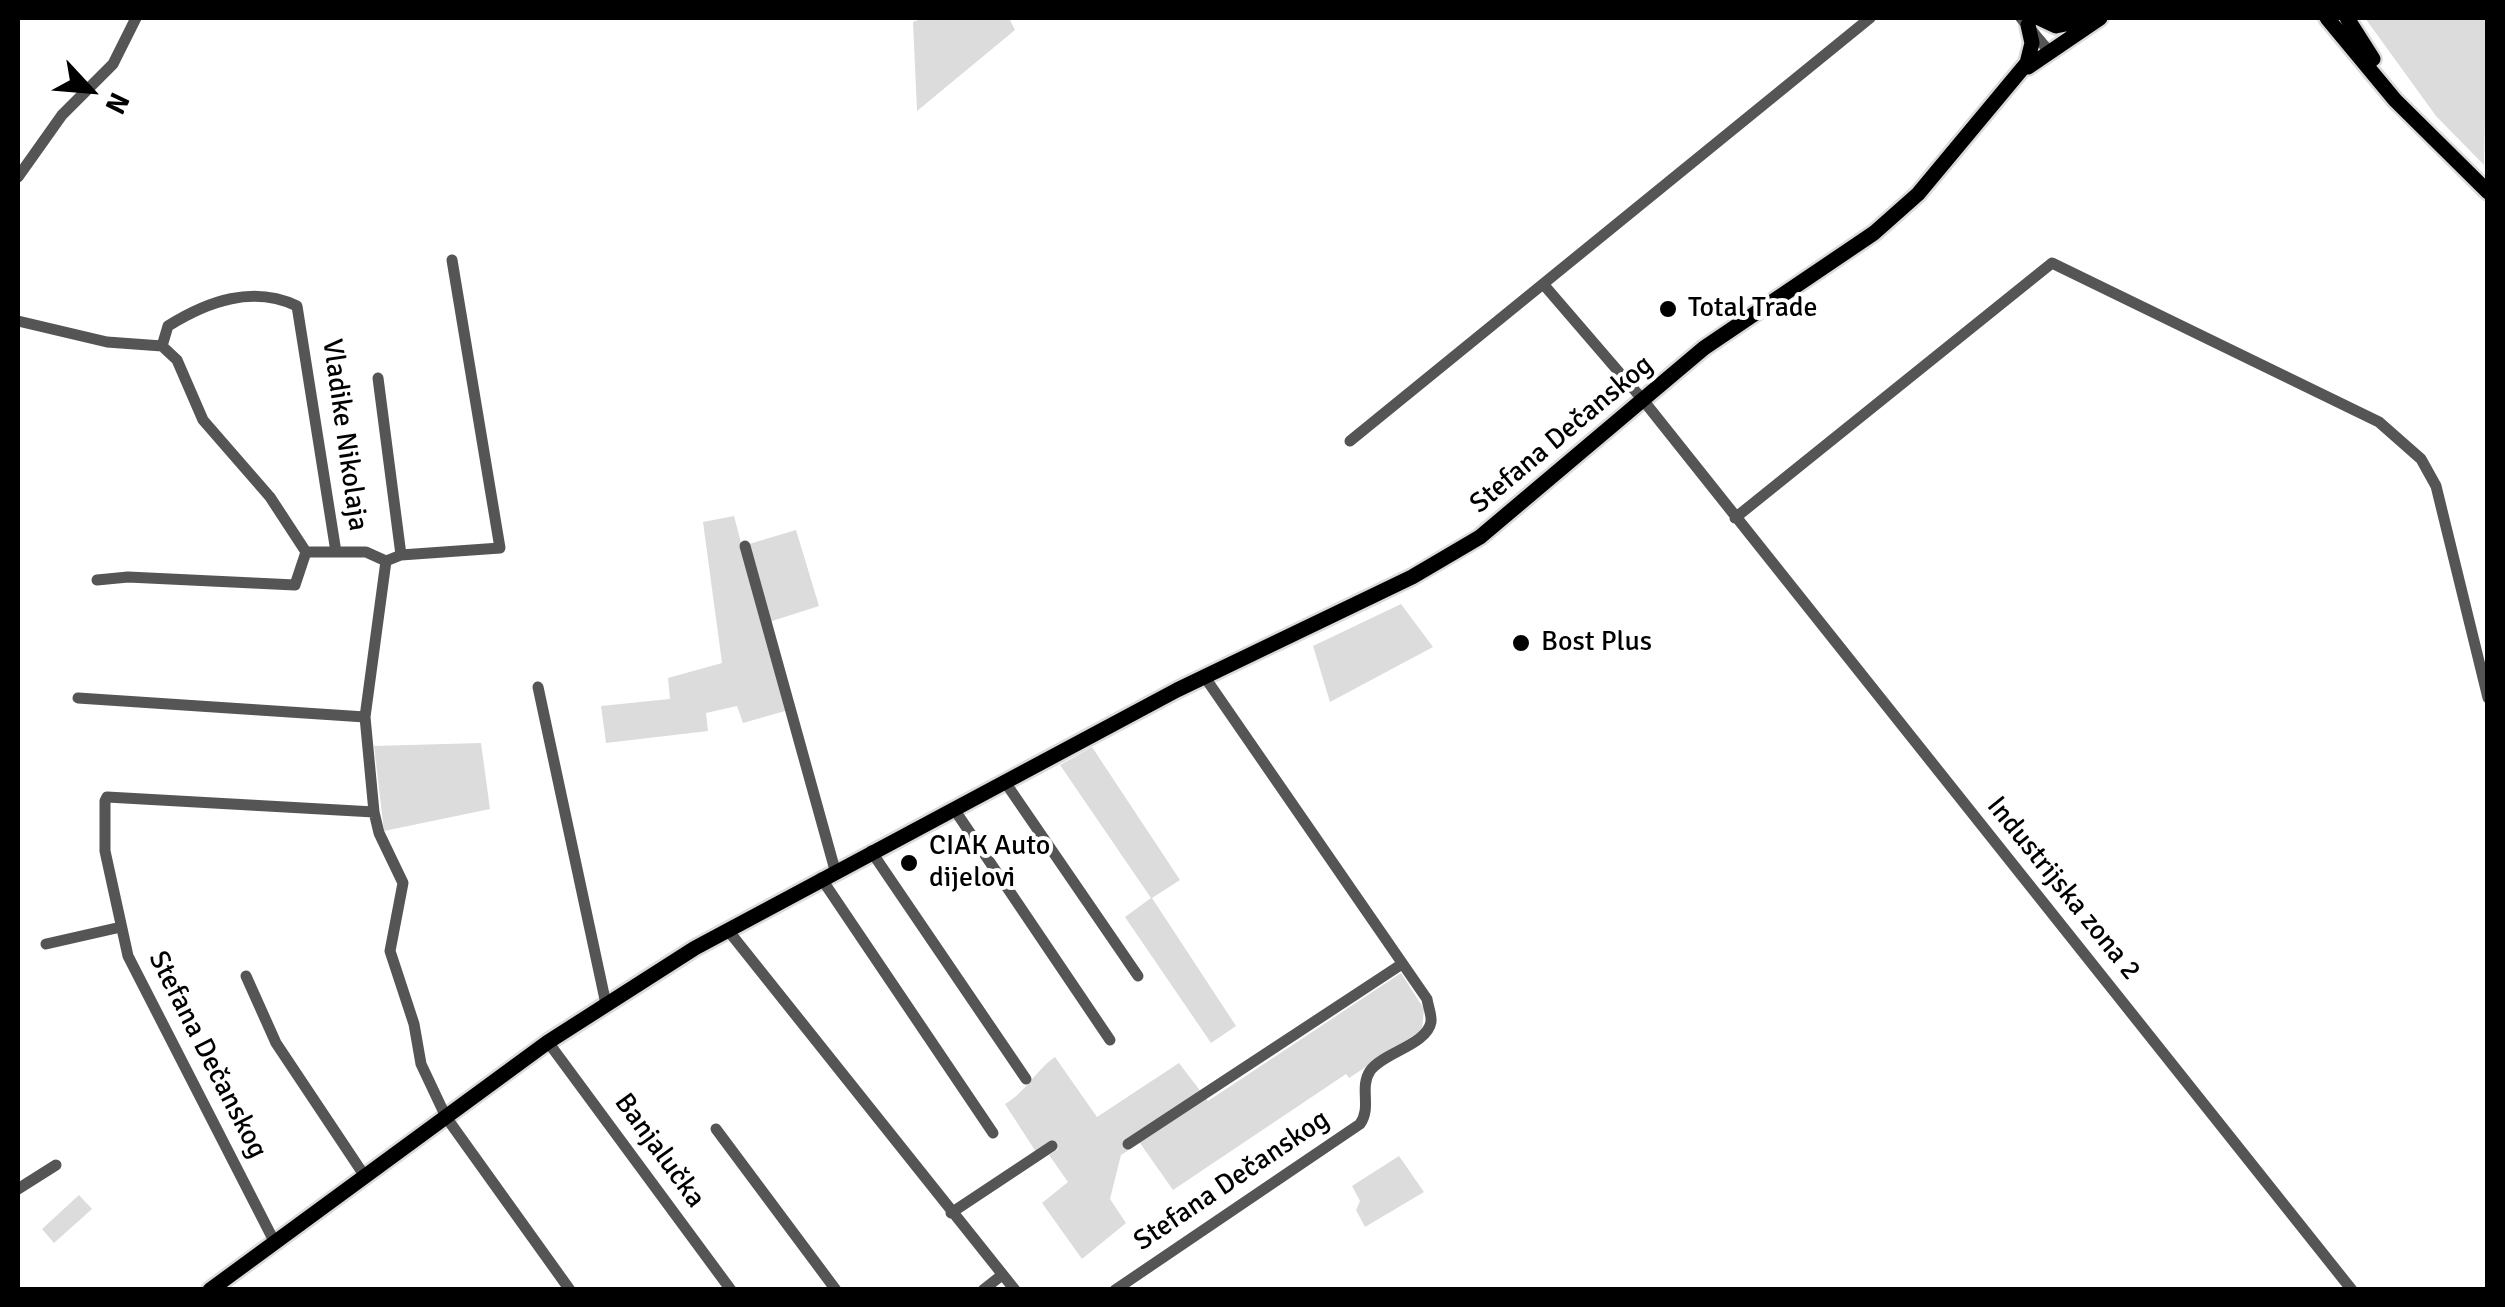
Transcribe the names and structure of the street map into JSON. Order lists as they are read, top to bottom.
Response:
{
  "streets": {
    "main road": ["Stefana Dečanskog"],
    "street": ["Vladike Nikolaja", "Industrijska zona 2", "Banjalučka"]
  },
  "crossings": [
    ["Vladike Nikolaja", "Stefana Dečanskog"],
    ["Stefana Dečanskog", "Industrijska zona 2"],
    ["Stefana Dečanskog", "Banjalučka"]
  ],
  "places": ["Total Trade", "Bost Plus", "CIAK Auto dijelovi"],
  "north": "bottom right"
}
